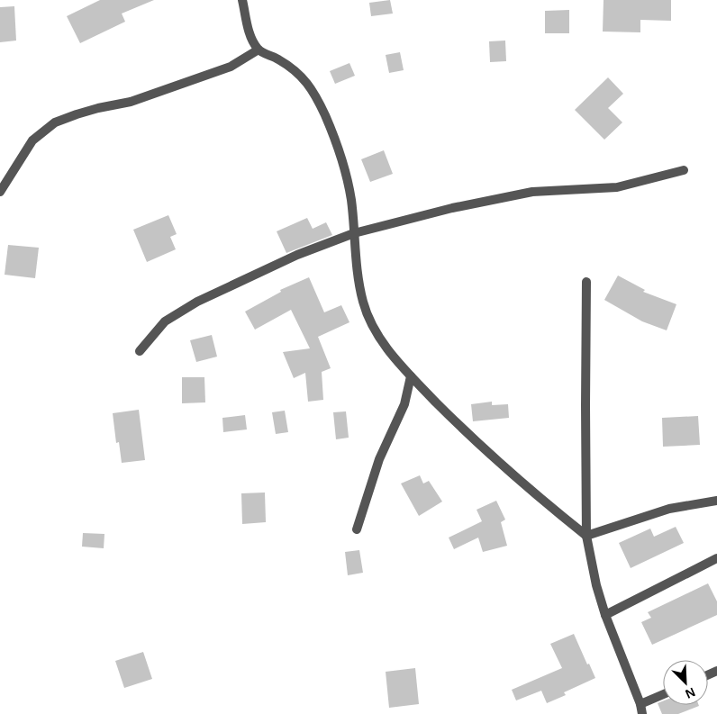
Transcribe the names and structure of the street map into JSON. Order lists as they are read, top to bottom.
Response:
{
  "north": "bottom right"
}
